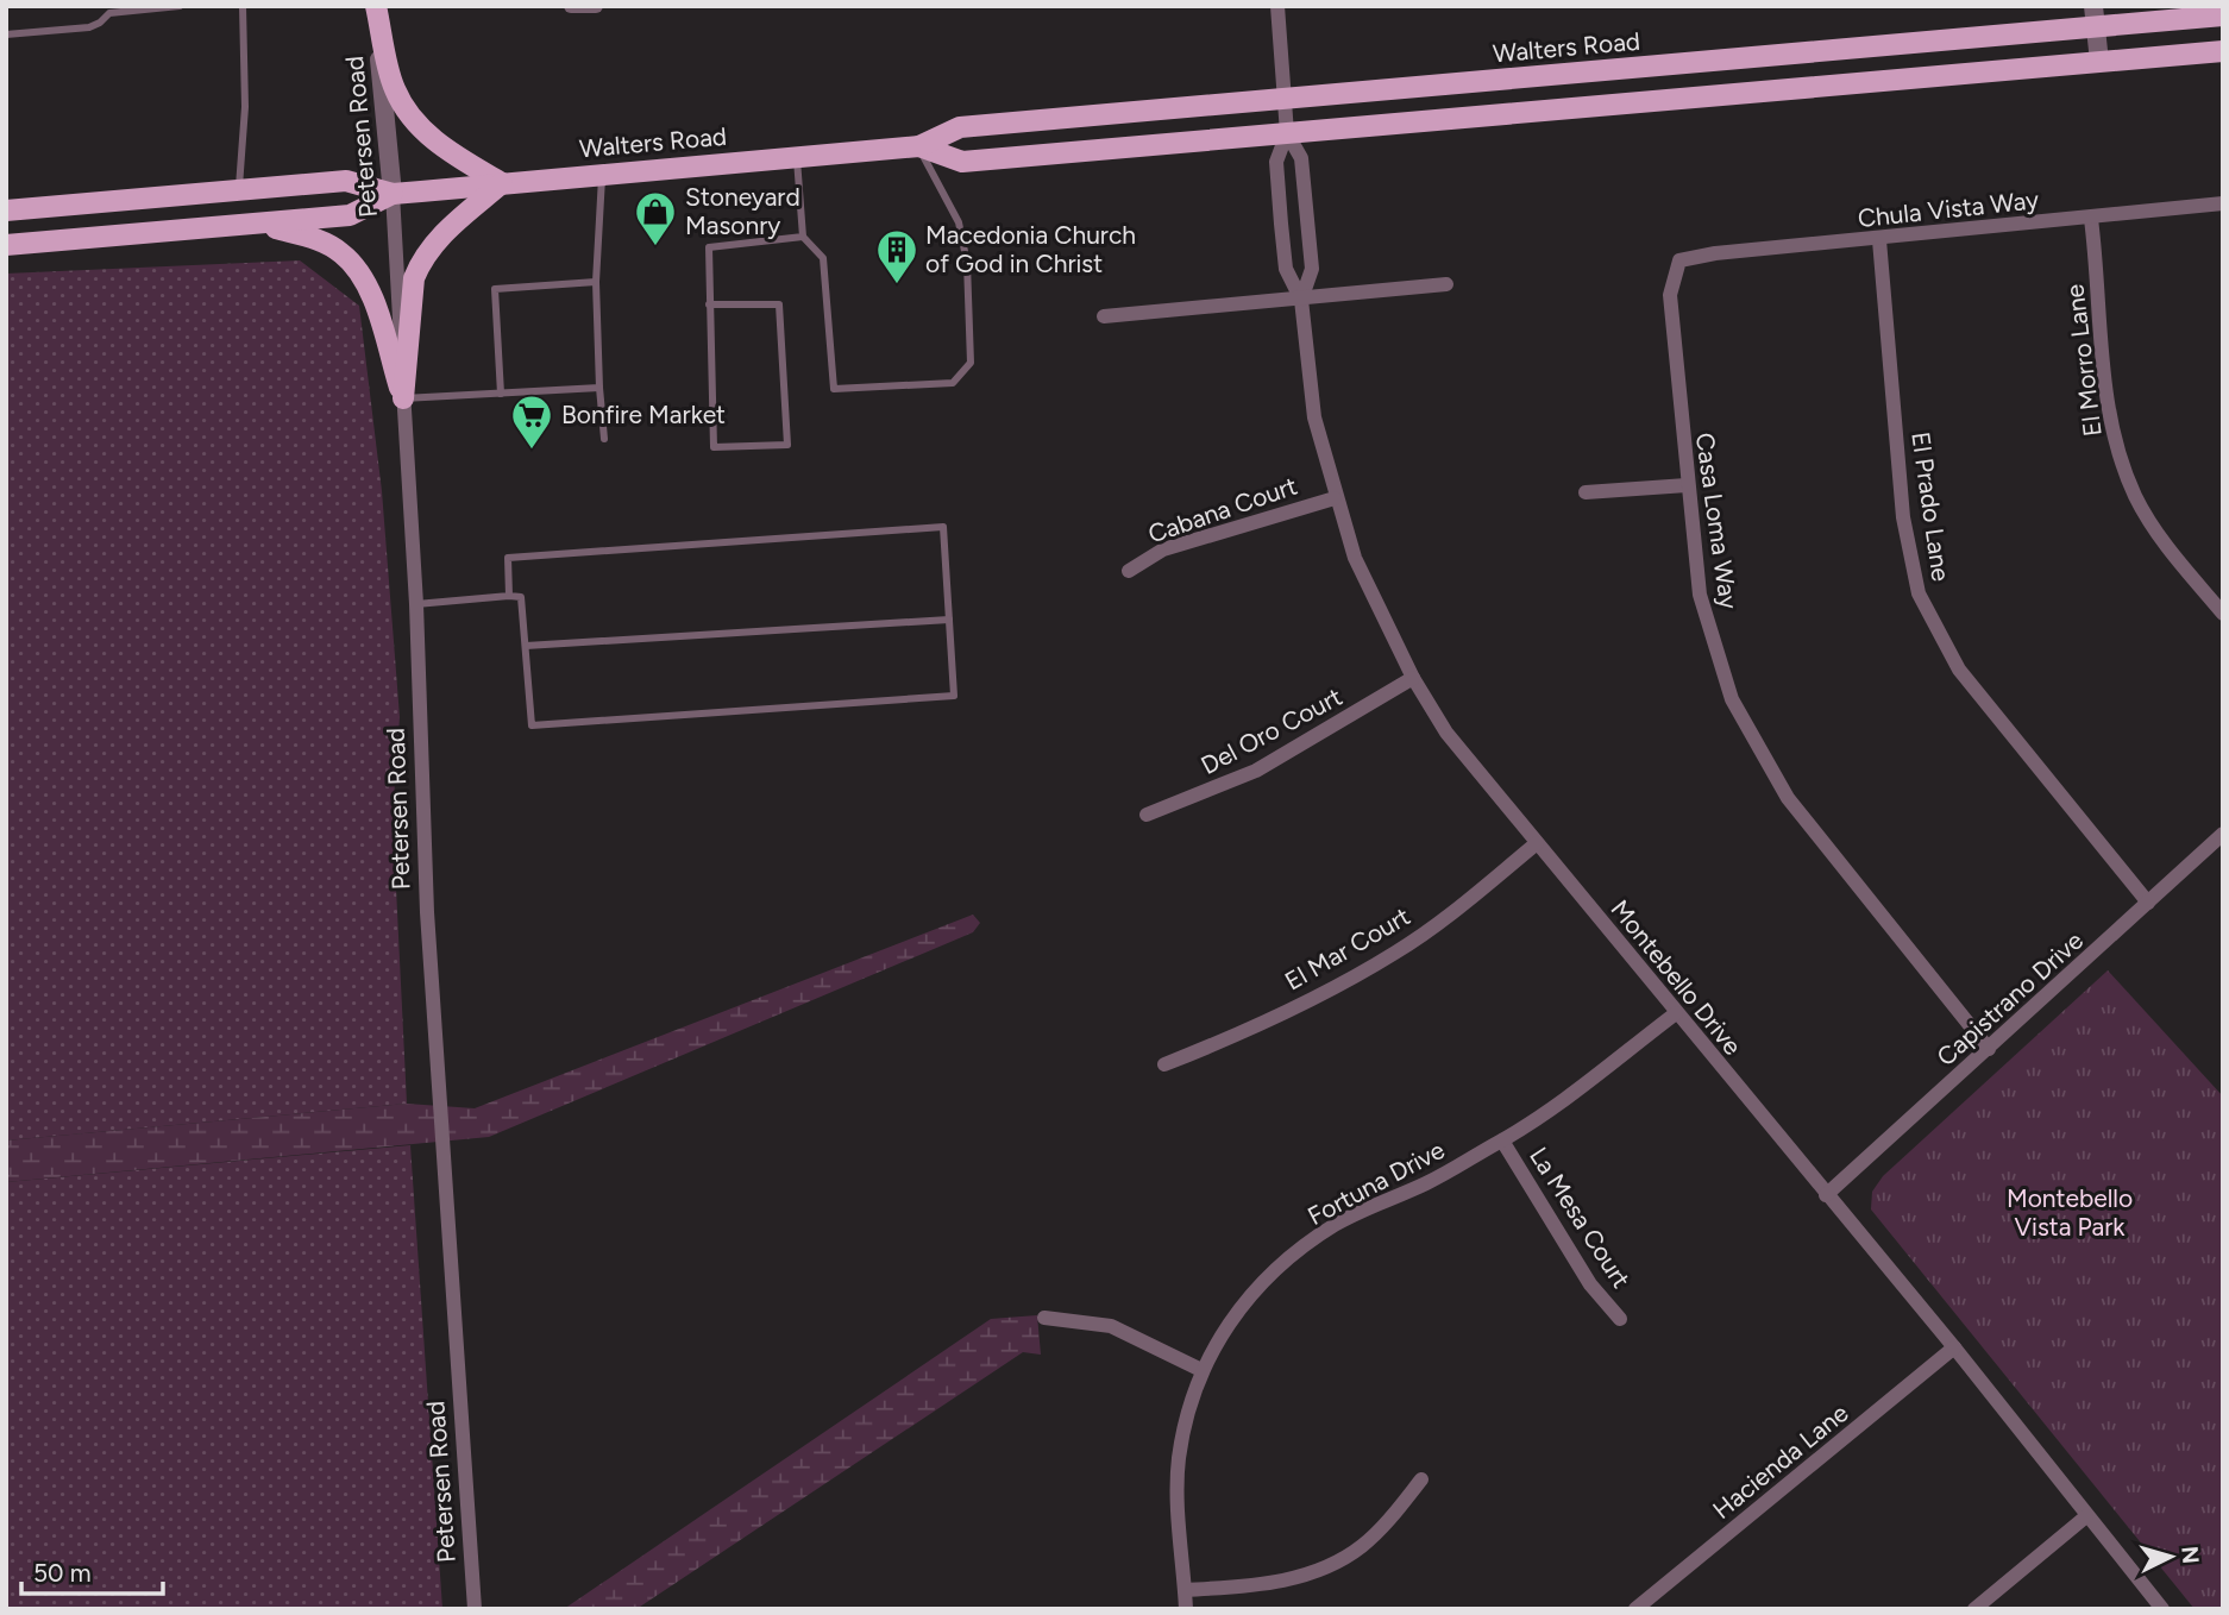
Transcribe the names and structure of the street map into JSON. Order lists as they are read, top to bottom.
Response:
{
  "streets": {
    "main road": ["Walters Road"],
    "street": [
      "Petersen Road",
      "Chula Vista Way",
      "El Morro Lane",
      "El Prado Lane",
      "Cabana Court",
      "Casa Loma Way",
      "Del Oro Court",
      "El Mar Court",
      "Montebello Drive",
      "Capistrano Drive",
      "Fortuna Drive",
      "La Mesa Court",
      "Hacienda Lane"
    ]
  },
  "crossings": [
    ["Walters Road", "Petersen Road"],
    ["Walters Road", "Montebello Drive"],
    ["Chula Vista Way", "El Morro Lane"],
    ["Chula Vista Way", "El Prado Lane"],
    ["Chula Vista Way", "Casa Loma Way"],
    ["El Prado Lane", "Capistrano Drive"],
    ["Cabana Court", "Montebello Drive"],
    ["Casa Loma Way", "Capistrano Drive"],
    ["Del Oro Court", "Montebello Drive"],
    ["El Mar Court", "Montebello Drive"],
    ["Montebello Drive", "Capistrano Drive"],
    ["Montebello Drive", "Fortuna Drive"],
    ["Montebello Drive", "Hacienda Lane"],
    ["Fortuna Drive", "La Mesa Court"]
  ],
  "parks": ["Montebello Vista Park"],
  "places": {
    "shop": ["Stoneyard Masonry"],
    "building": ["Macedonia Church of God in Christ"],
    "supermarket": ["Bonfire Market"]
  },
  "scale_bar": "50 m",
  "north": "right"
}
